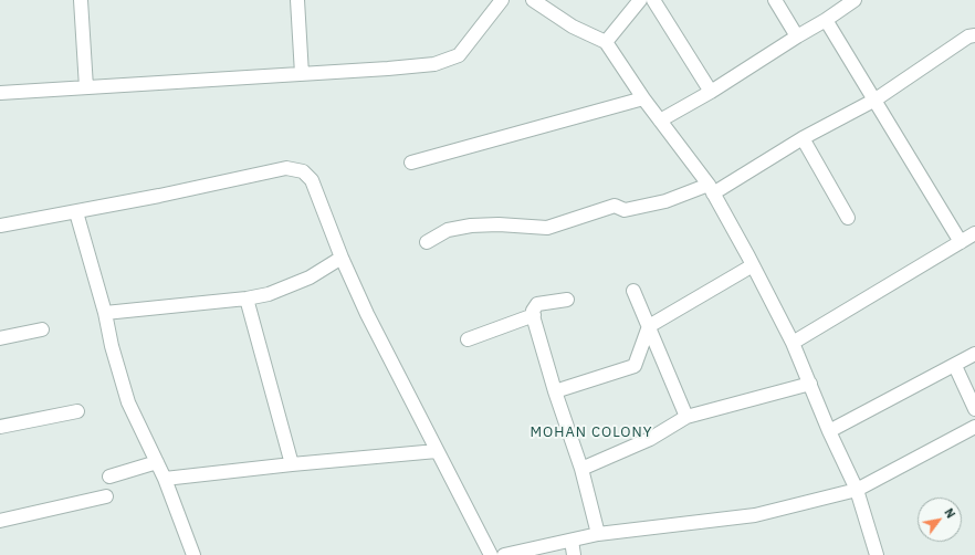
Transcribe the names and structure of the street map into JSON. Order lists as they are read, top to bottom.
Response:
{
  "districts": ["MOHAN COLONY"],
  "north": "top right"
}
